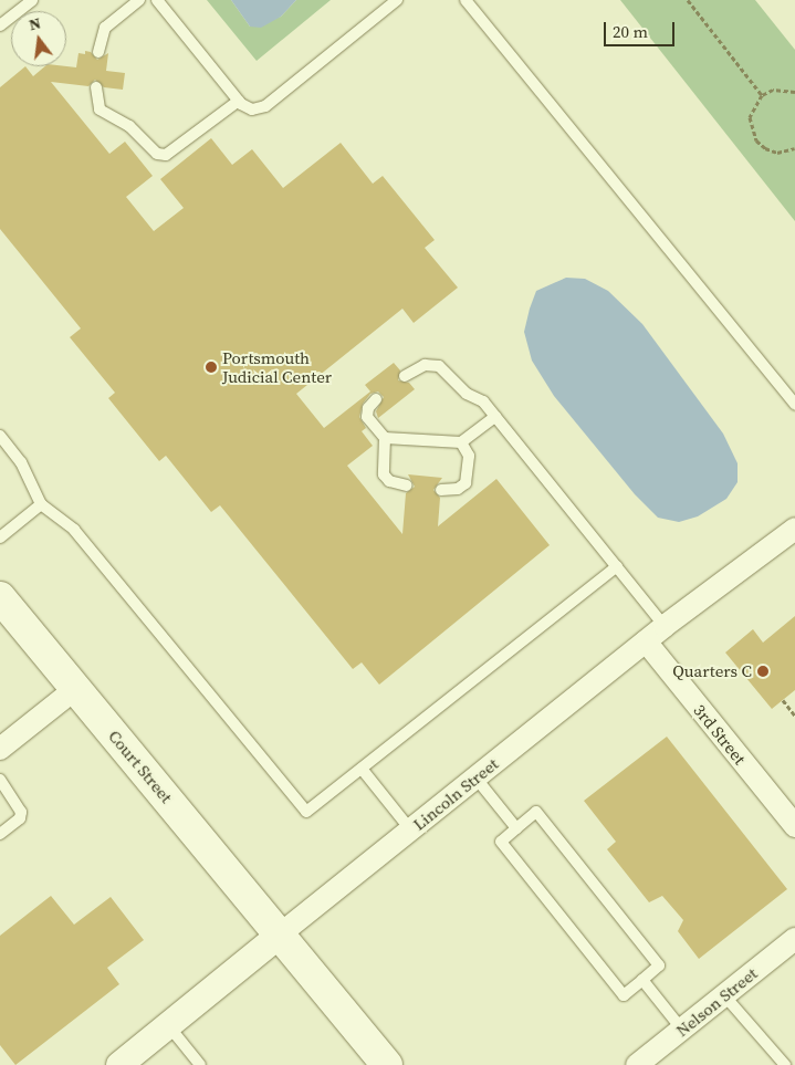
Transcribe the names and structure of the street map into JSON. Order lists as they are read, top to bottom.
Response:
{
  "streets": {
    "main road": ["Court Street"],
    "street": ["3rd Street", "Lincoln Street", "Nelson Street"]
  },
  "crossings": [
    ["3rd Street", "Lincoln Street"],
    ["Court Street", "Lincoln Street"]
  ],
  "places": ["Portsmouth Judicial Center", "Quarters C"],
  "scale_bar": "20 m",
  "north": "top"
}
